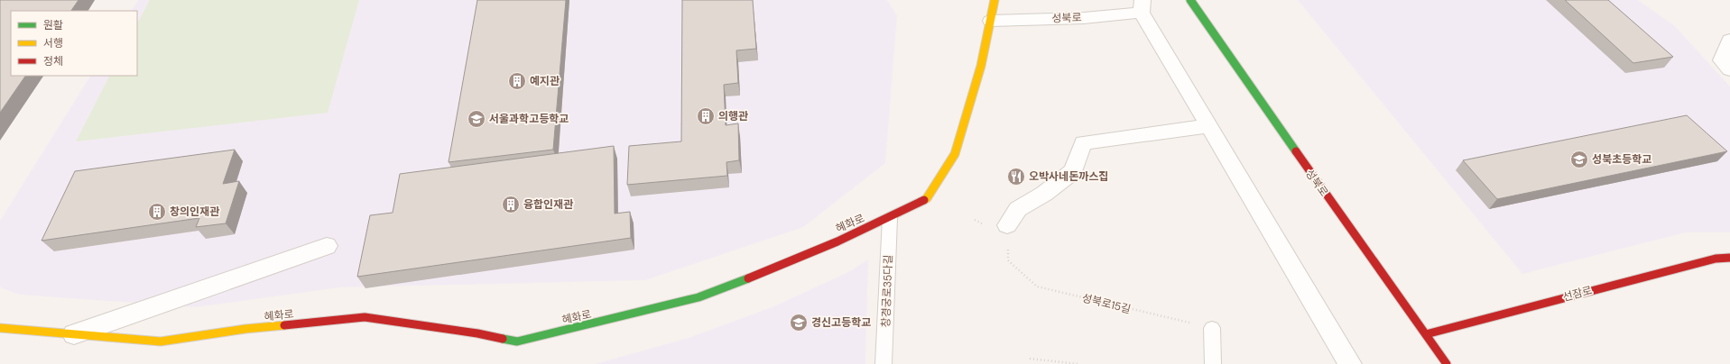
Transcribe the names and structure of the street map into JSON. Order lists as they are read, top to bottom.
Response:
{
  "streets": {
    "street": ["성북로", "혜화로", "선잠로"],
    "lane": ["창경궁로35다길"],
    "path": ["성북로15길"]
  },
  "crossings": [
    ["성북로", "혜화로"],
    ["성북로", "선잠로"],
    ["혜화로", "창경궁로35다길"]
  ],
  "places": {
    "building": [
      "예지관",
      "의행관",
      "융합인재관",
      "창의인재관"
    ],
    "school or university": ["서울과학고등학교", "성북초등학교", "경신고등학교"],
    "restaurant": ["오박사네돈까스집"]
  },
  "legend": ["원활", "서행", "정체"]
}
